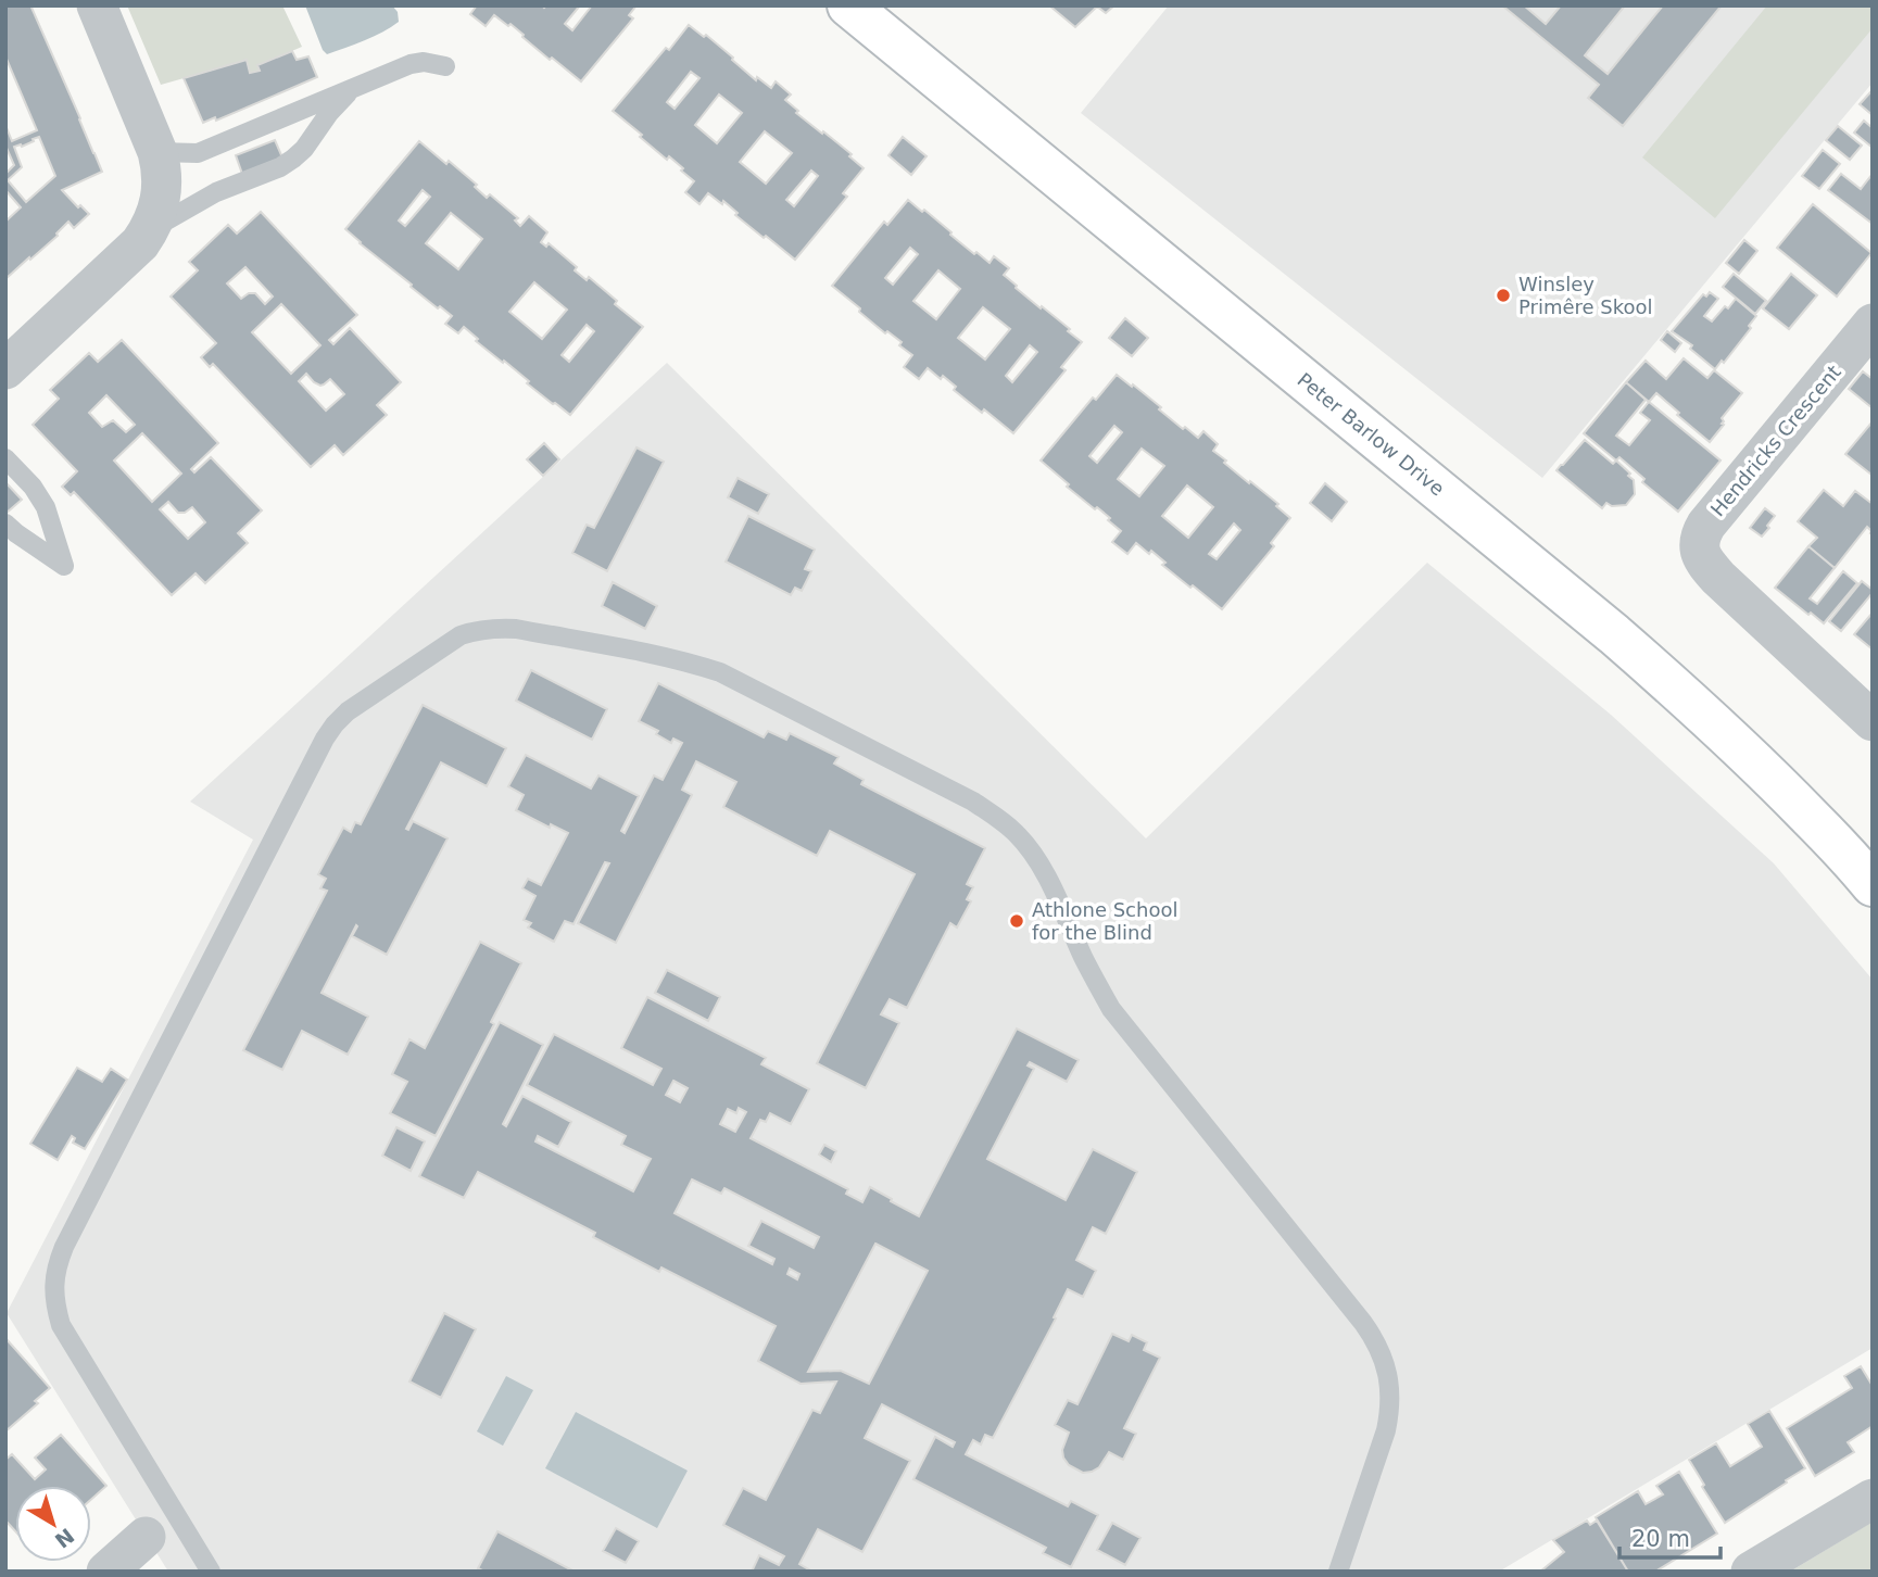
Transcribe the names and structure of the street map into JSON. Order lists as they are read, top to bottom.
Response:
{
  "streets": {
    "street": ["Peter Barlow Drive", "Hendricks Crescent"]
  },
  "places": ["Winsley Primêre Skool", "Athlone School for the Blind"],
  "scale_bar": "20 m",
  "north": "bottom right"
}
